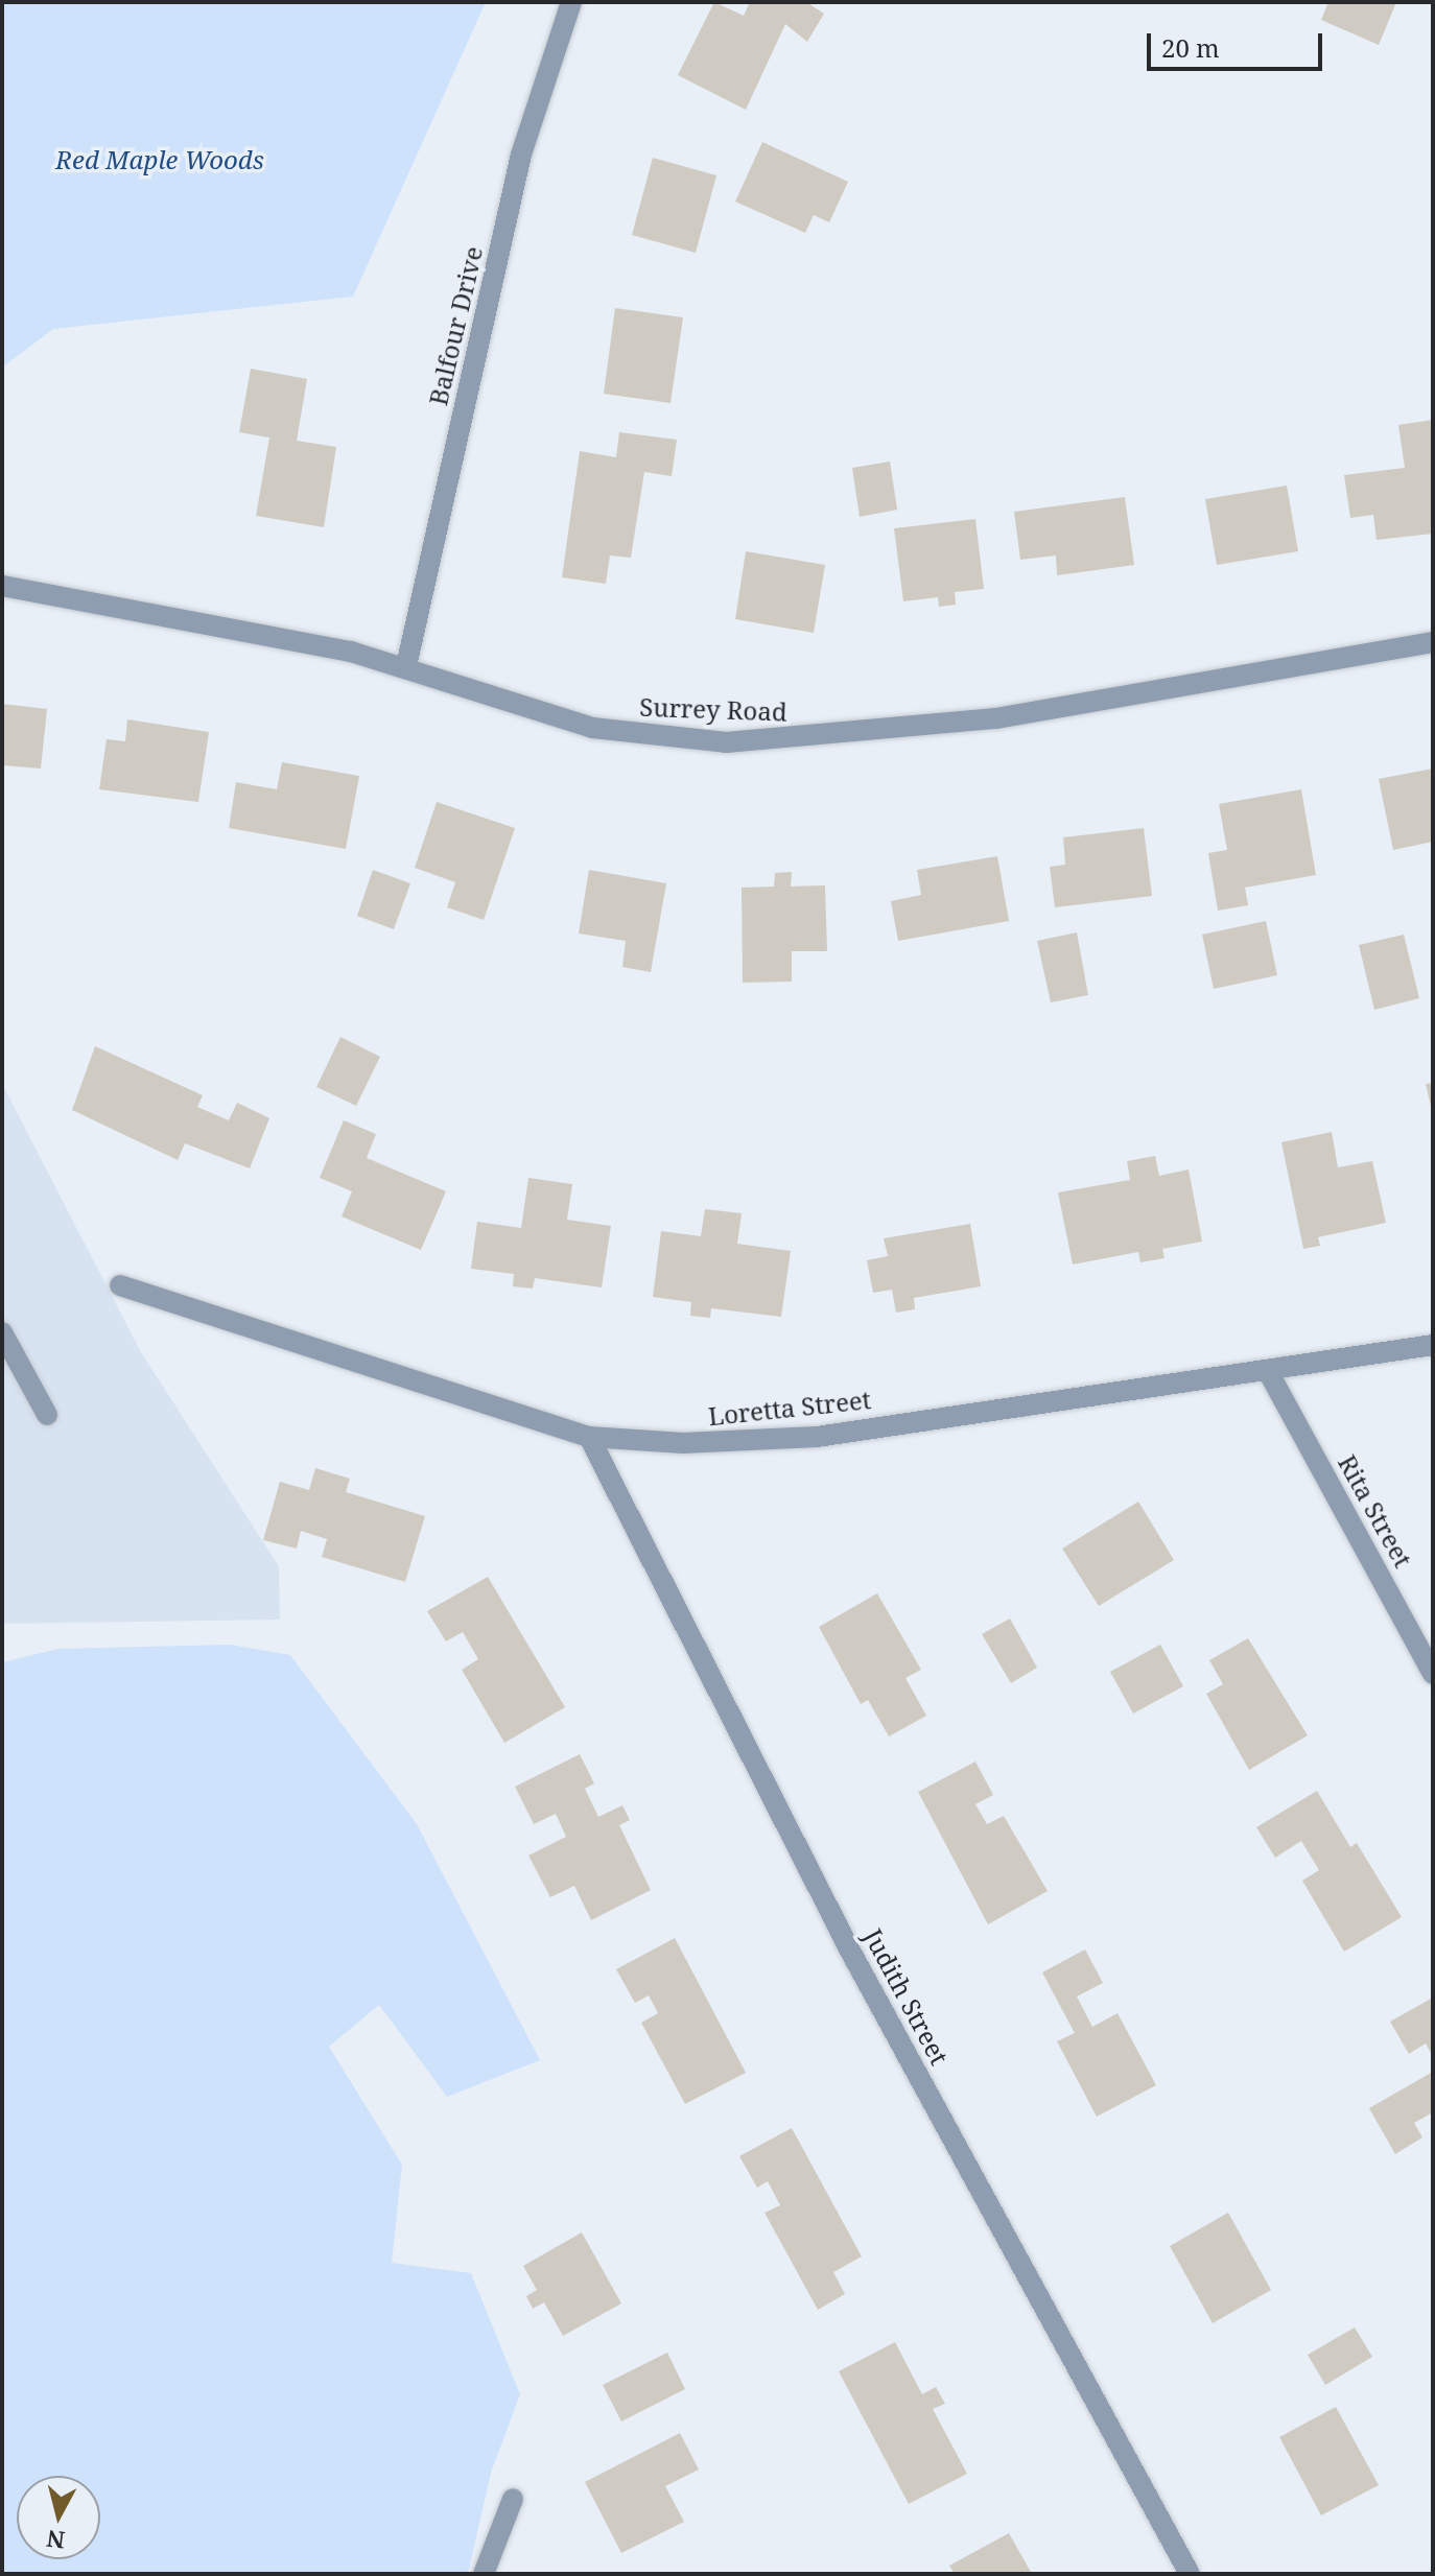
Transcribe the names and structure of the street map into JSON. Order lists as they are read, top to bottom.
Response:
{
  "streets": {
    "street": [
      "Balfour Drive",
      "Surrey Road",
      "Loretta Street",
      "Rita Street",
      "Judith Street"
    ]
  },
  "crossings": [
    ["Balfour Drive", "Surrey Road"],
    ["Loretta Street", "Rita Street"],
    ["Loretta Street", "Judith Street"]
  ],
  "parks": ["Red Maple Woods"],
  "scale_bar": "20 m",
  "north": "bottom"
}
